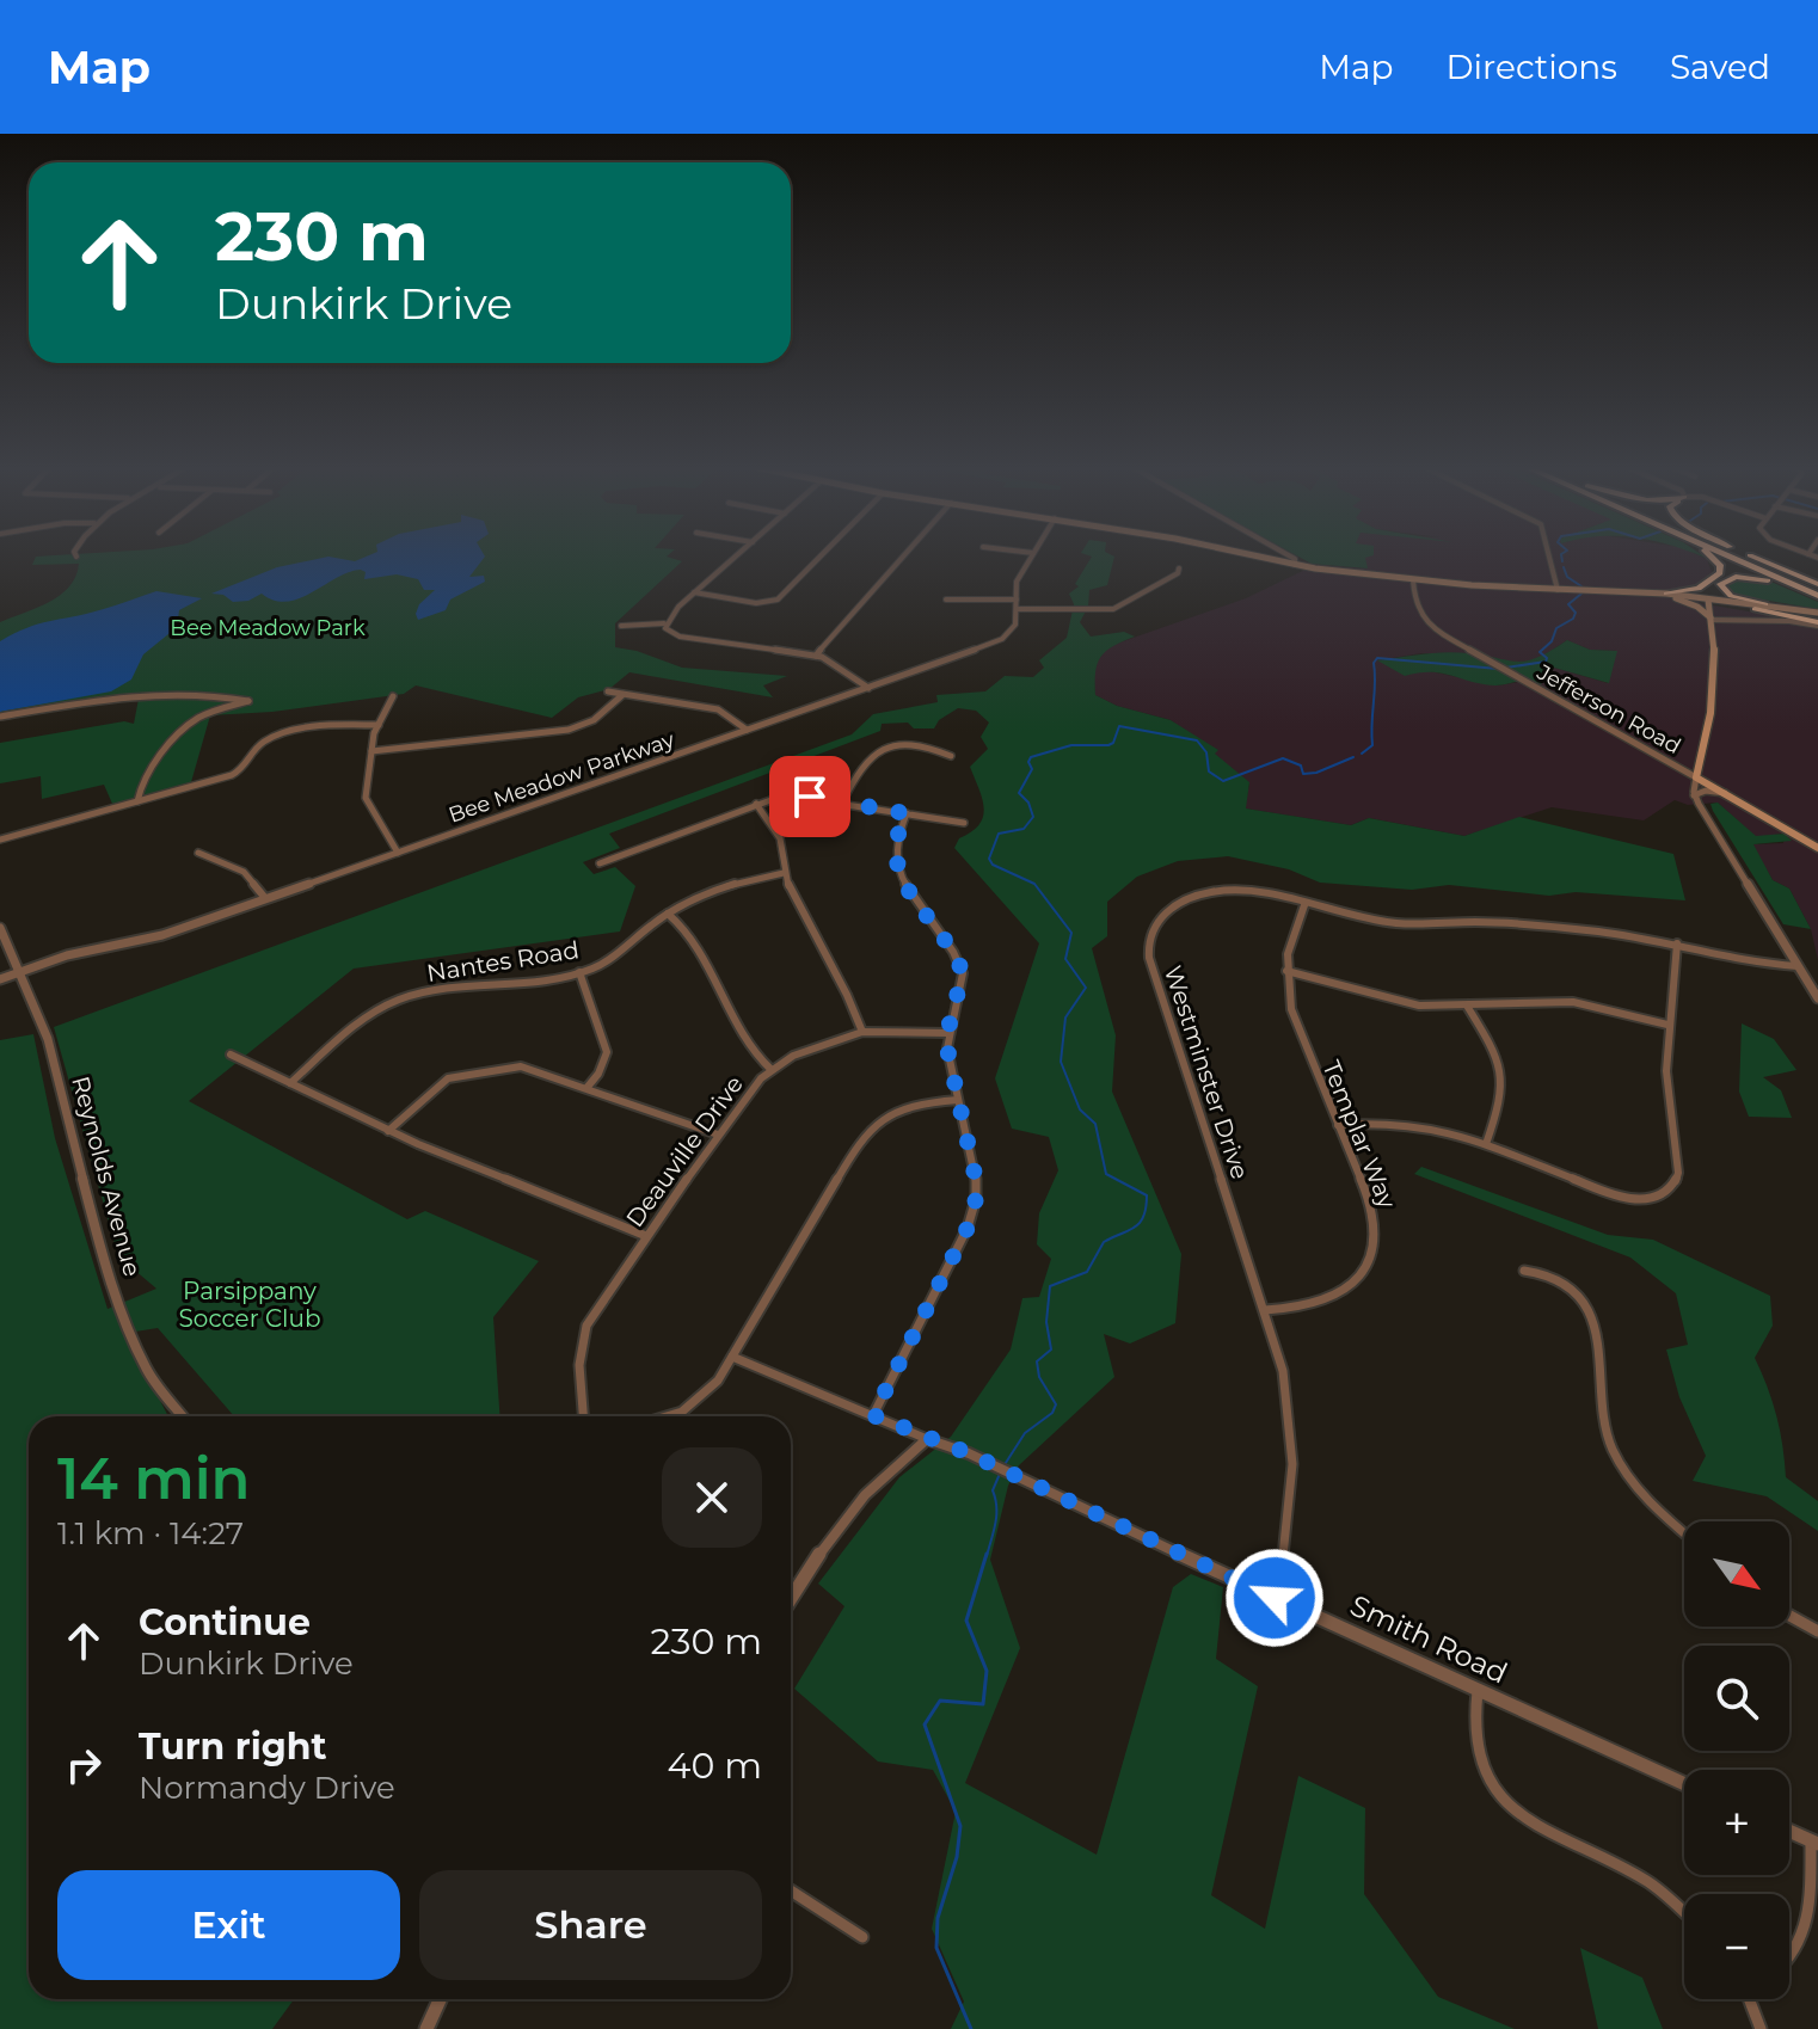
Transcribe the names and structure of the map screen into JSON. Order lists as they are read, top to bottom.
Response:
{
  "streets": {
    "main road": ["Jefferson Road"],
    "street": [
      "Bee Meadow Parkway",
      "Nantes Road",
      "Westminster Drive",
      "Templar Way",
      "Deauville Drive",
      "Reynolds Avenue",
      "Smith Road"
    ]
  },
  "crossings": [
    ["Bee Meadow Parkway", "Reynolds Avenue"],
    ["Westminster Drive", "Templar Way"],
    ["Westminster Drive", "Smith Road"]
  ],
  "parks": ["Bee Meadow Park", "Parsippany Soccer Club"],
  "north": "bottom right",
  "page": {
    "header": "Map",
    "nav": ["Map", "Directions", "Saved"],
    "turn": ["230 m", "Dunkirk Drive"],
    "heading": ["14 min", "1.1 km · 14:27"],
    "map_buttons": ["+", "−"],
    "list": [
      {
        "name": "Continue",
        "note": "Dunkirk Drive",
        "value": "230 m"
      },
      {
        "name": "Turn right",
        "note": "Normandy Drive",
        "value": "40 m"
      }
    ],
    "buttons": ["Exit", "Share"]
  }
}
